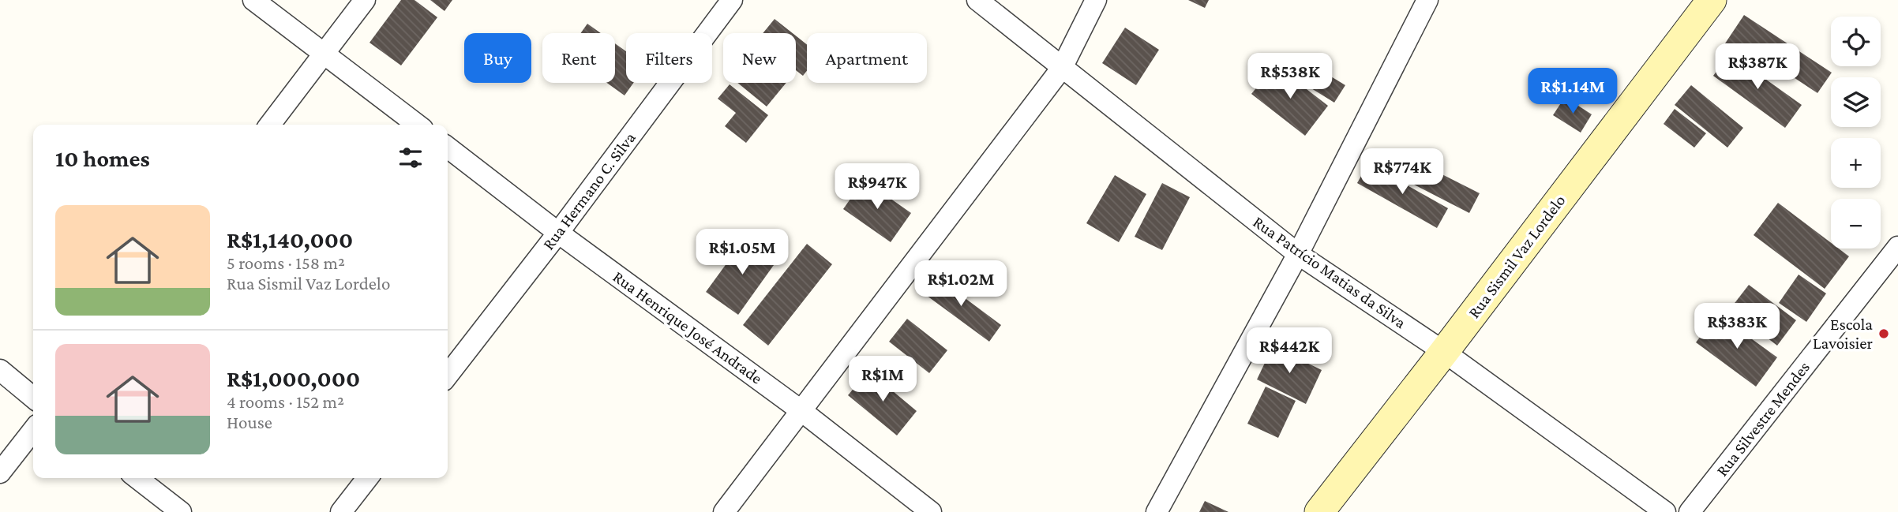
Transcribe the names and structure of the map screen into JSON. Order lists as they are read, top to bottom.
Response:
{
  "streets": {
    "street": [
      "Rua Hermano C. Silva",
      "Rua Sismil Vaz Lordelo",
      "Rua Patrício Matias da Silva",
      "Rua Henrique José Andrade",
      "Rua Silvestre Mendes"
    ]
  },
  "crossings": [
    ["Rua Hermano C. Silva", "Rua Henrique José Andrade"],
    ["Rua Sismil Vaz Lordelo", "Rua Patrício Matias da Silva"]
  ],
  "places": ["Escola Lavoisier"],
  "page": {
    "map_buttons": ["+", "−"],
    "chip": [
      "Buy",
      "Rent",
      "Filters",
      "New",
      "Apartment"
    ],
    "price": [
      "R$387K",
      "R$538K",
      "R$1.14M",
      "R$774K",
      "R$947K",
      "R$1.05M",
      "R$1.02M",
      "R$383K",
      "R$442K",
      "R$1M"
    ],
    "heading": "10 homes",
    "list": [
      {
        "name": "R$1,140,000",
        "note": "5 rooms · 158 m² · Rua Sismil Vaz Lordelo"
      },
      {
        "name": "R$1,000,000",
        "note": "4 rooms · 152 m² · House"
      }
    ]
  }
}
